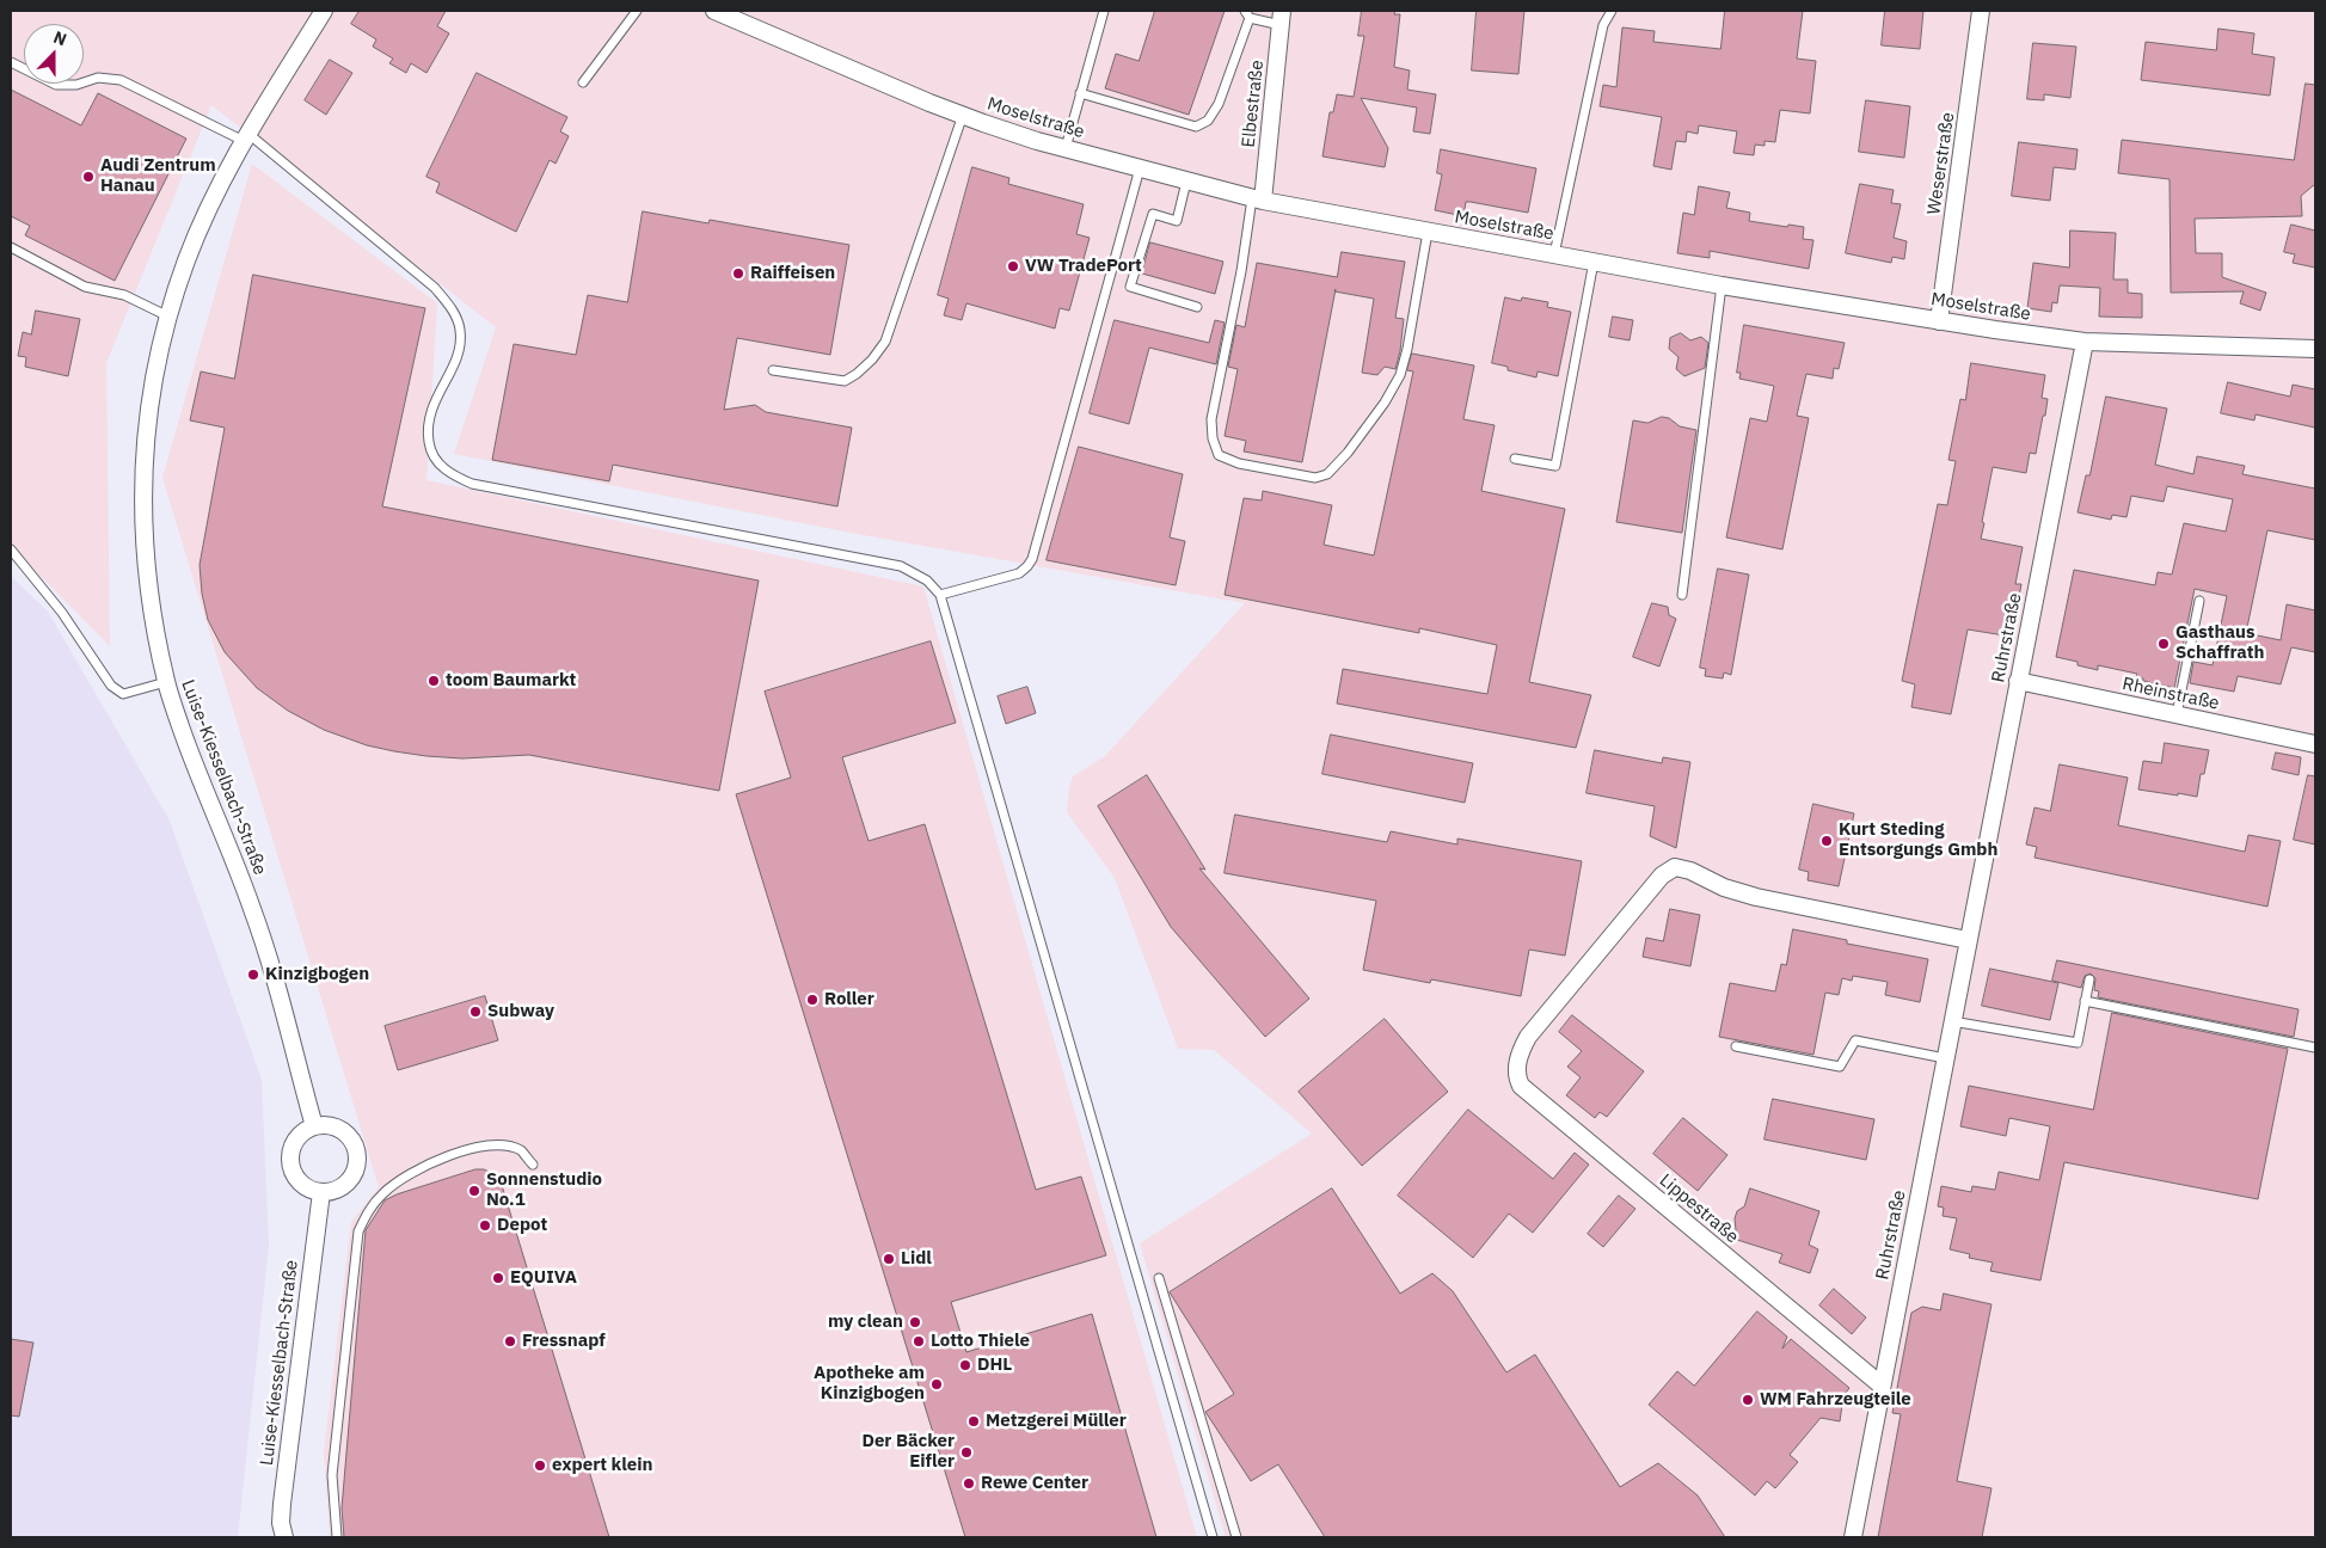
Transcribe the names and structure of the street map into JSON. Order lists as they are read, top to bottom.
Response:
{
  "streets": {
    "street": [
      "Elbestraße",
      "Moselstraße",
      "Weserstraße",
      "Ruhrstraße",
      "Rheinstraße",
      "Luise-Kiesselbach-Straße",
      "Lippestraße"
    ]
  },
  "crossings": [
    ["Elbestraße", "Moselstraße"],
    ["Moselstraße", "Weserstraße"],
    ["Moselstraße", "Ruhrstraße"],
    ["Ruhrstraße", "Rheinstraße"],
    ["Ruhrstraße", "Lippestraße"]
  ],
  "places": [
    "Audi Zentrum Hanau",
    "VW TradePort",
    "Raiffeisen",
    "Gasthaus Schaffrath",
    "toom Baumarkt",
    "Kurt Steding Entsorgungs Gmbh",
    "Kinzigbogen",
    "Roller",
    "Subway",
    "Sonnenstudio No.1",
    "Depot",
    "Lidl",
    "EQUIVA",
    "my clean",
    "Fressnapf",
    "Lotto Thiele",
    "DHL",
    "Apotheke am Kinzigbogen",
    "WM Fahrzeugteile",
    "Metzgerei Müller",
    "Der Bäcker Eifler",
    "expert klein",
    "Rewe Center"
  ],
  "north": "top"
}
